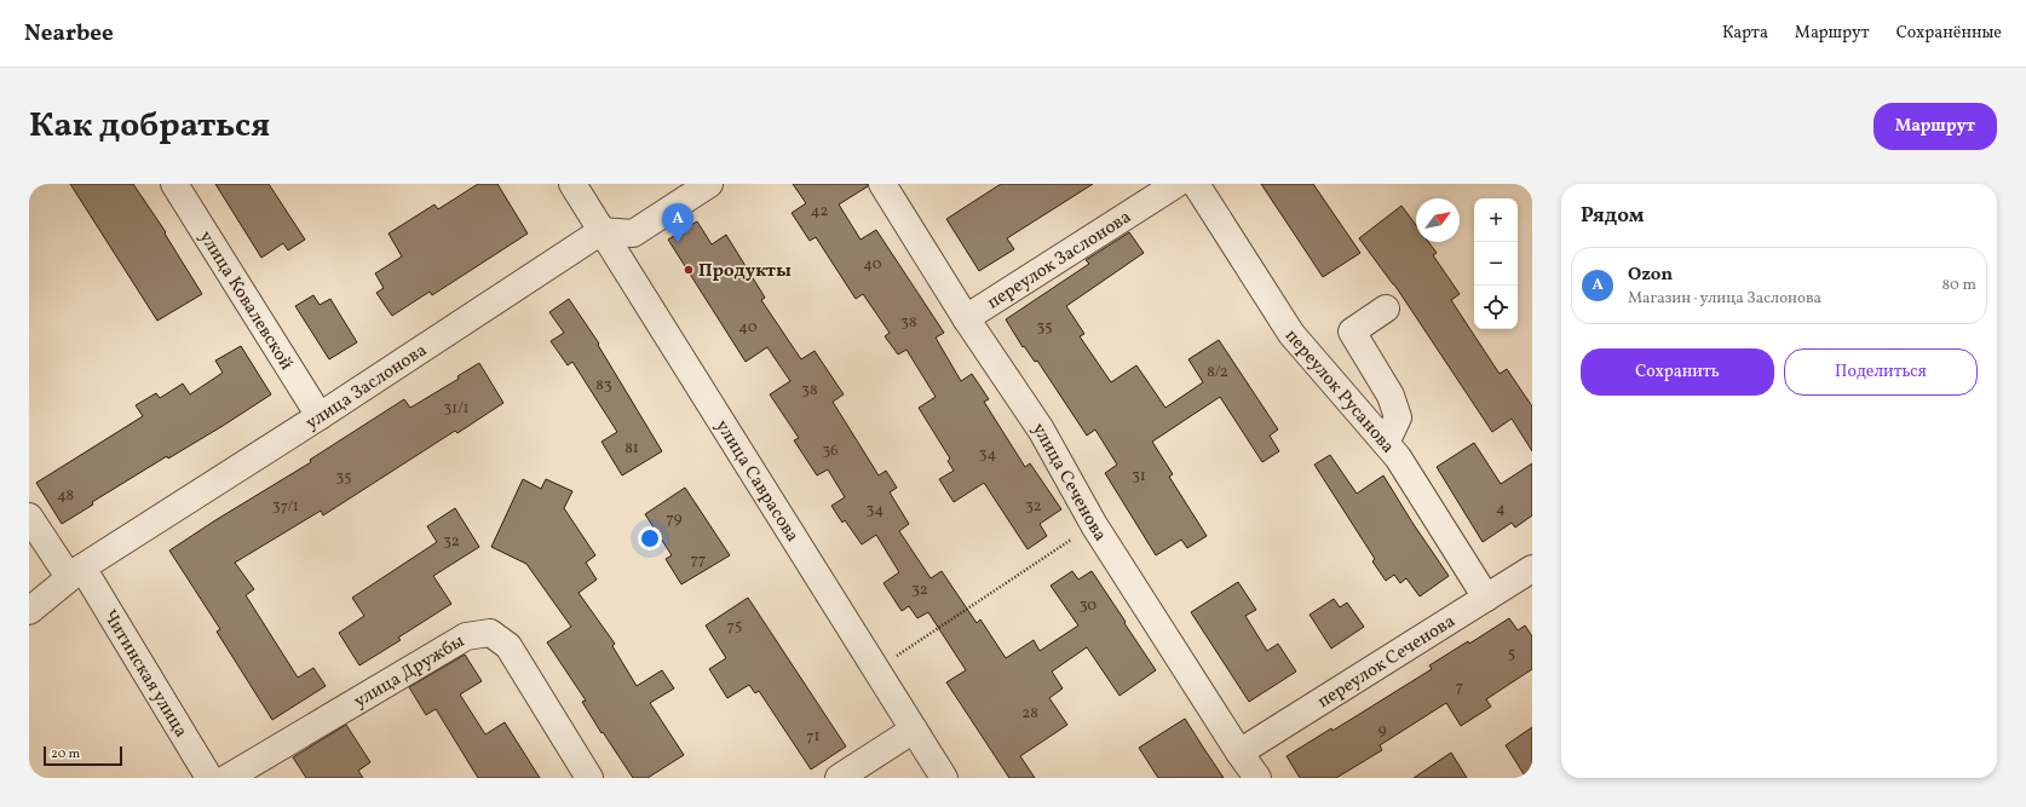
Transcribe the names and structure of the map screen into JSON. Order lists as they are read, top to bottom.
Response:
{
  "streets": {
    "street": [
      "переулок Заслонова",
      "улица Ковалевской",
      "улица Заслонова",
      "переулок Русанова",
      "улица Саврасова",
      "улица Сеченова",
      "переулок Сеченова",
      "улица Дружбы",
      "Читинская улица"
    ]
  },
  "crossings": [
    ["переулок Заслонова", "улица Сеченова"],
    ["улица Ковалевской", "улица Заслонова"],
    ["улица Заслонова", "улица Саврасова"],
    ["улица Заслонова", "Читинская улица"],
    ["переулок Русанова", "переулок Сеченова"],
    ["улица Сеченова", "переулок Сеченова"]
  ],
  "places": ["Продукты"],
  "house_numbers": [
    "42",
    "40",
    "38",
    "40",
    "35",
    "8/2",
    "83",
    "38",
    "31/1",
    "81",
    "36",
    "34",
    "31",
    "35",
    "48",
    "37/1",
    "32",
    "4",
    "34",
    "79",
    "32",
    "77",
    "32",
    "30",
    "75",
    "5",
    "7",
    "28",
    "9",
    "71"
  ],
  "scale_bar": "20 m",
  "north": "top right",
  "page": {
    "header": "Nearbee",
    "nav": ["Карта", "Маршрут", "Сохранённые"],
    "title": "Как добраться",
    "buttons": [
      "Маршрут",
      ["Сохранить", "Поделиться"]
    ],
    "heading": "Рядом",
    "map_buttons": ["+", "−"],
    "pins": "A",
    "list": [
      {
        "mark": "A",
        "name": "Ozon",
        "note": "Магазин · улица Заслонова",
        "value": "80 m"
      }
    ],
    "scale": "20 m"
  }
}
